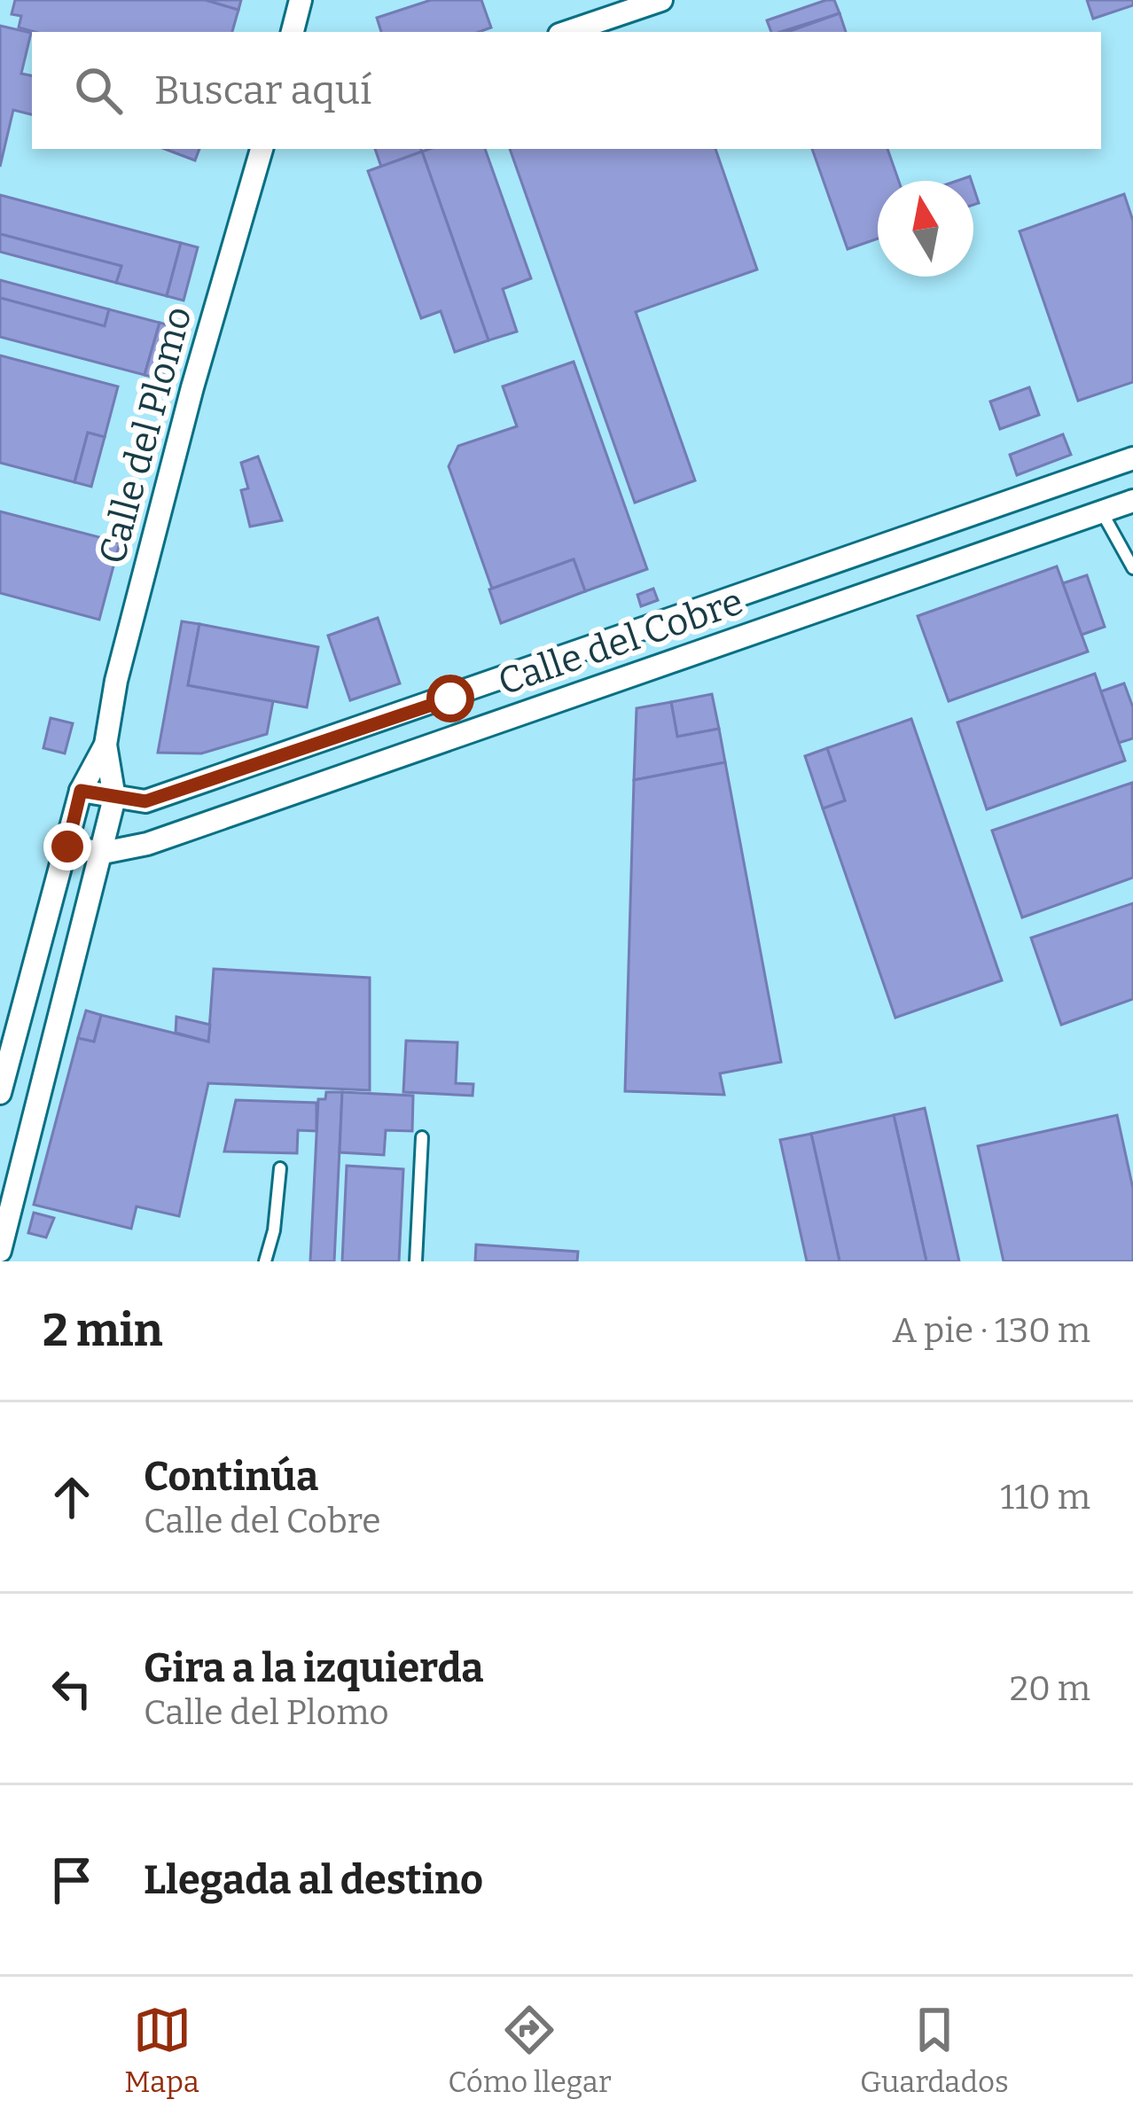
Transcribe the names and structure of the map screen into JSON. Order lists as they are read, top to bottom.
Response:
{
  "streets": {
    "street": ["Calle del Plomo", "Calle del Cobre"]
  },
  "crossings": [
    ["Calle del Plomo", "Calle del Cobre"]
  ],
  "north": "top",
  "page": {
    "search": "Buscar aquí",
    "heading": ["2 min", "A pie · 130 m"],
    "list": [
      ["Continúa", "Calle del Cobre", "110 m"],
      ["Gira a la izquierda", "Calle del Plomo", "20 m"],
      "Llegada al destino"
    ],
    "nav": ["Mapa", "Cómo llegar", "Guardados"]
  }
}
